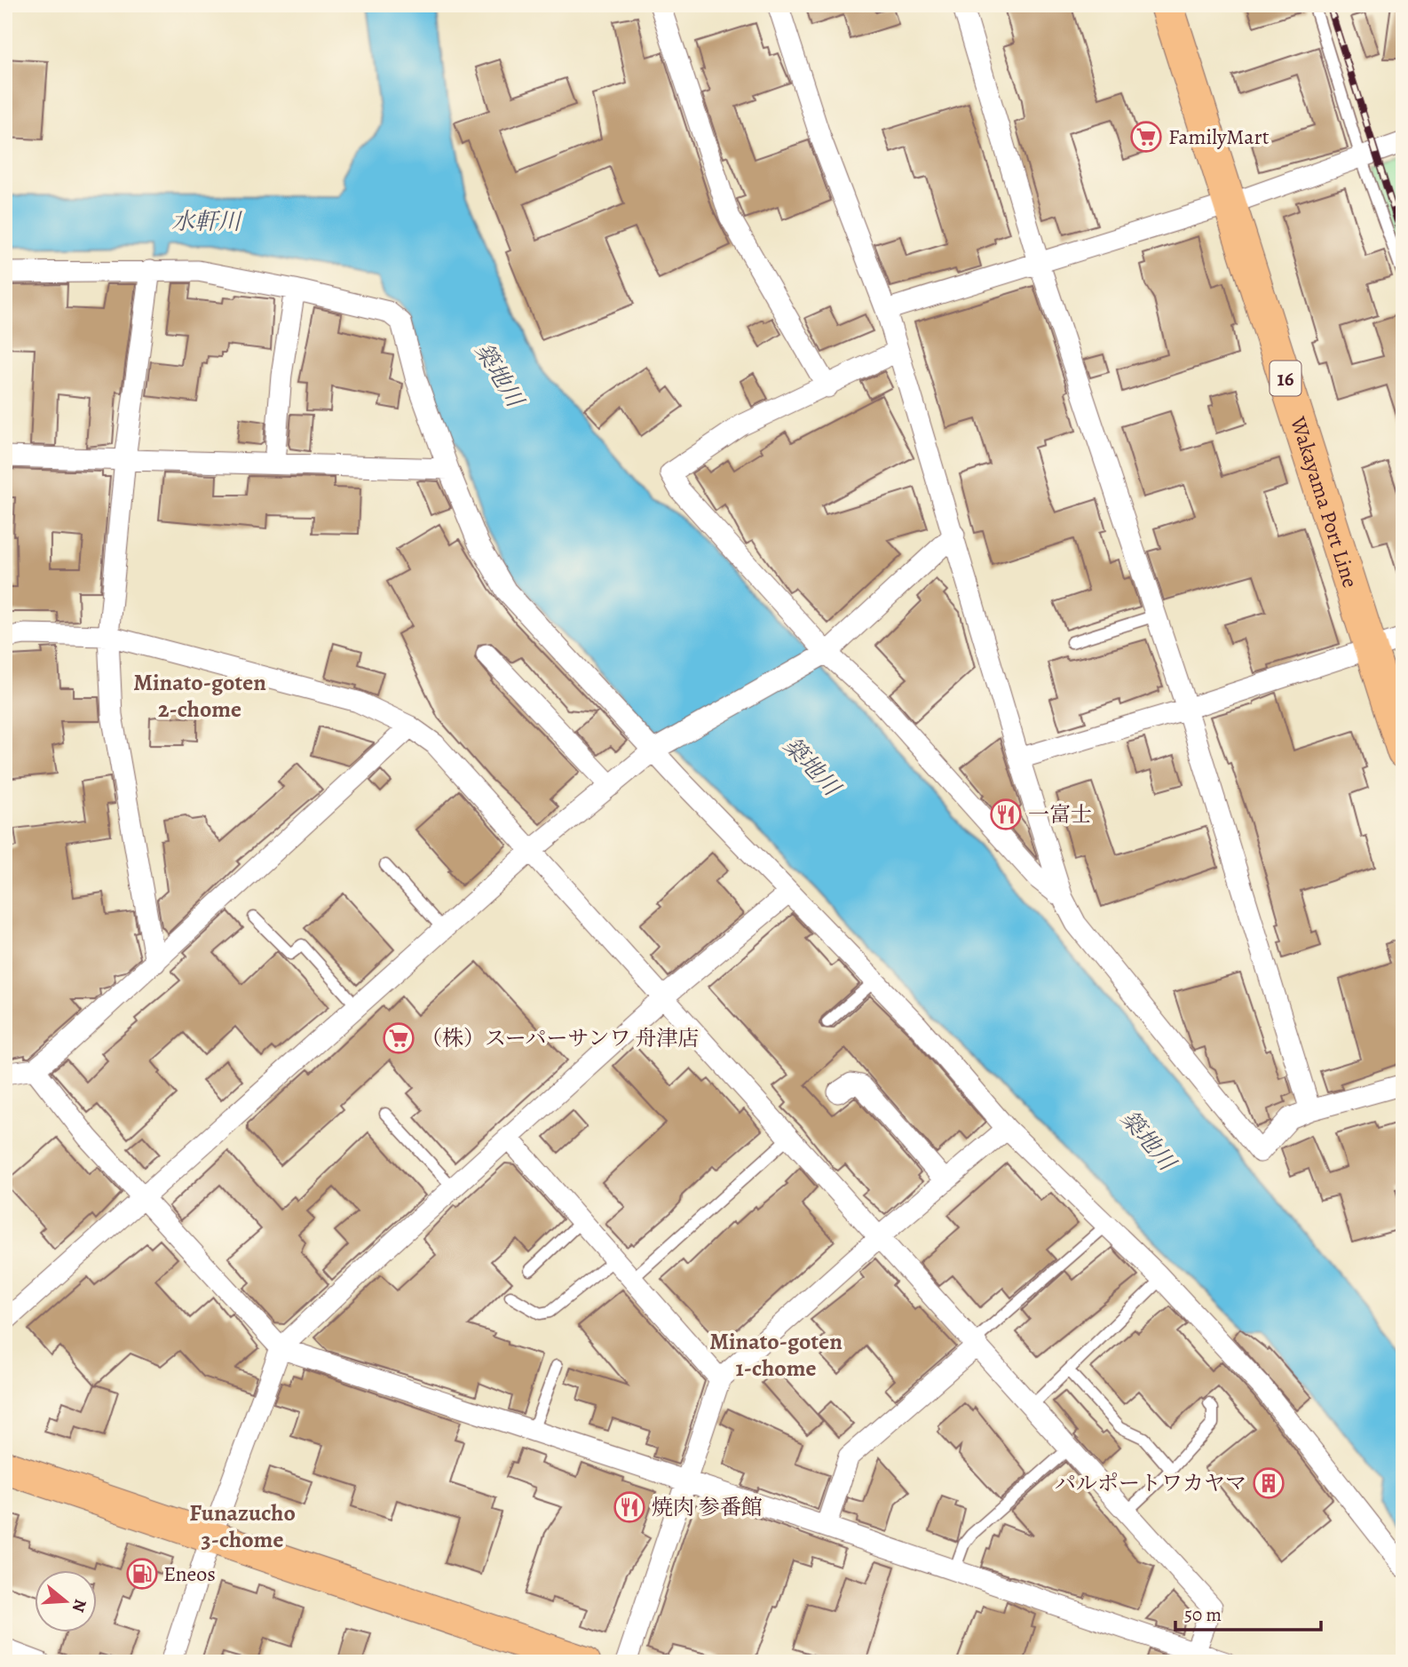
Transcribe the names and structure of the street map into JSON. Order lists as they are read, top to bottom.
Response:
{
  "streets": {
    "main road": ["16", "Wakayama Port Line"]
  },
  "districts": ["Minato-goten 2-chome", "Minato-goten 1-chome", "Funazucho 3-chome"],
  "water": ["水軒川", "築地川"],
  "places": {
    "supermarket": ["FamilyMart", "（株）スーパーサンワ 舟津店"],
    "restaurant": ["一富士", "焼肉 参番館"],
    "building": ["パルポートワカヤマ"],
    "fuel station": ["Eneos"]
  },
  "scale_bar": "50 m",
  "north": "right"
}
